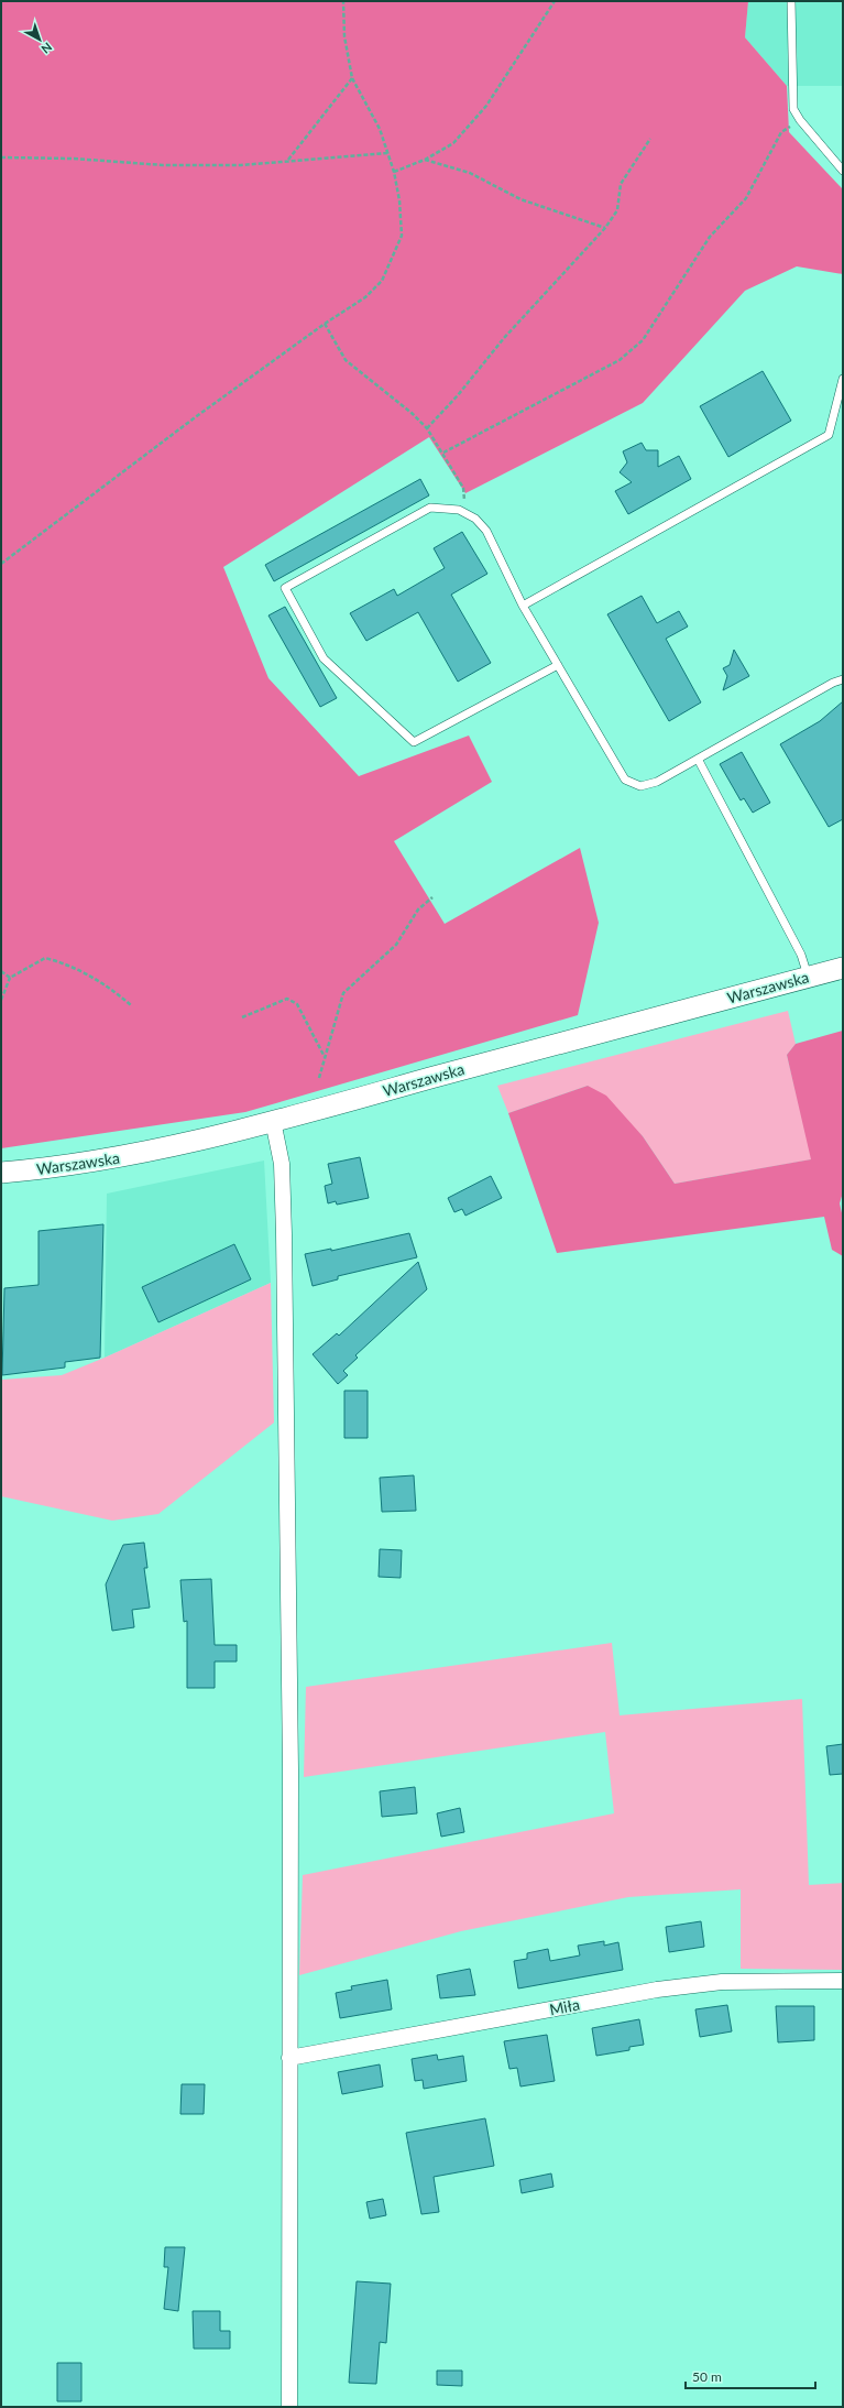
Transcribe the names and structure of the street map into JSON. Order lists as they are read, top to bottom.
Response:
{
  "streets": {
    "main road": ["Warszawska"],
    "street": ["Miła"]
  },
  "scale_bar": "50 m",
  "north": "bottom right"
}
